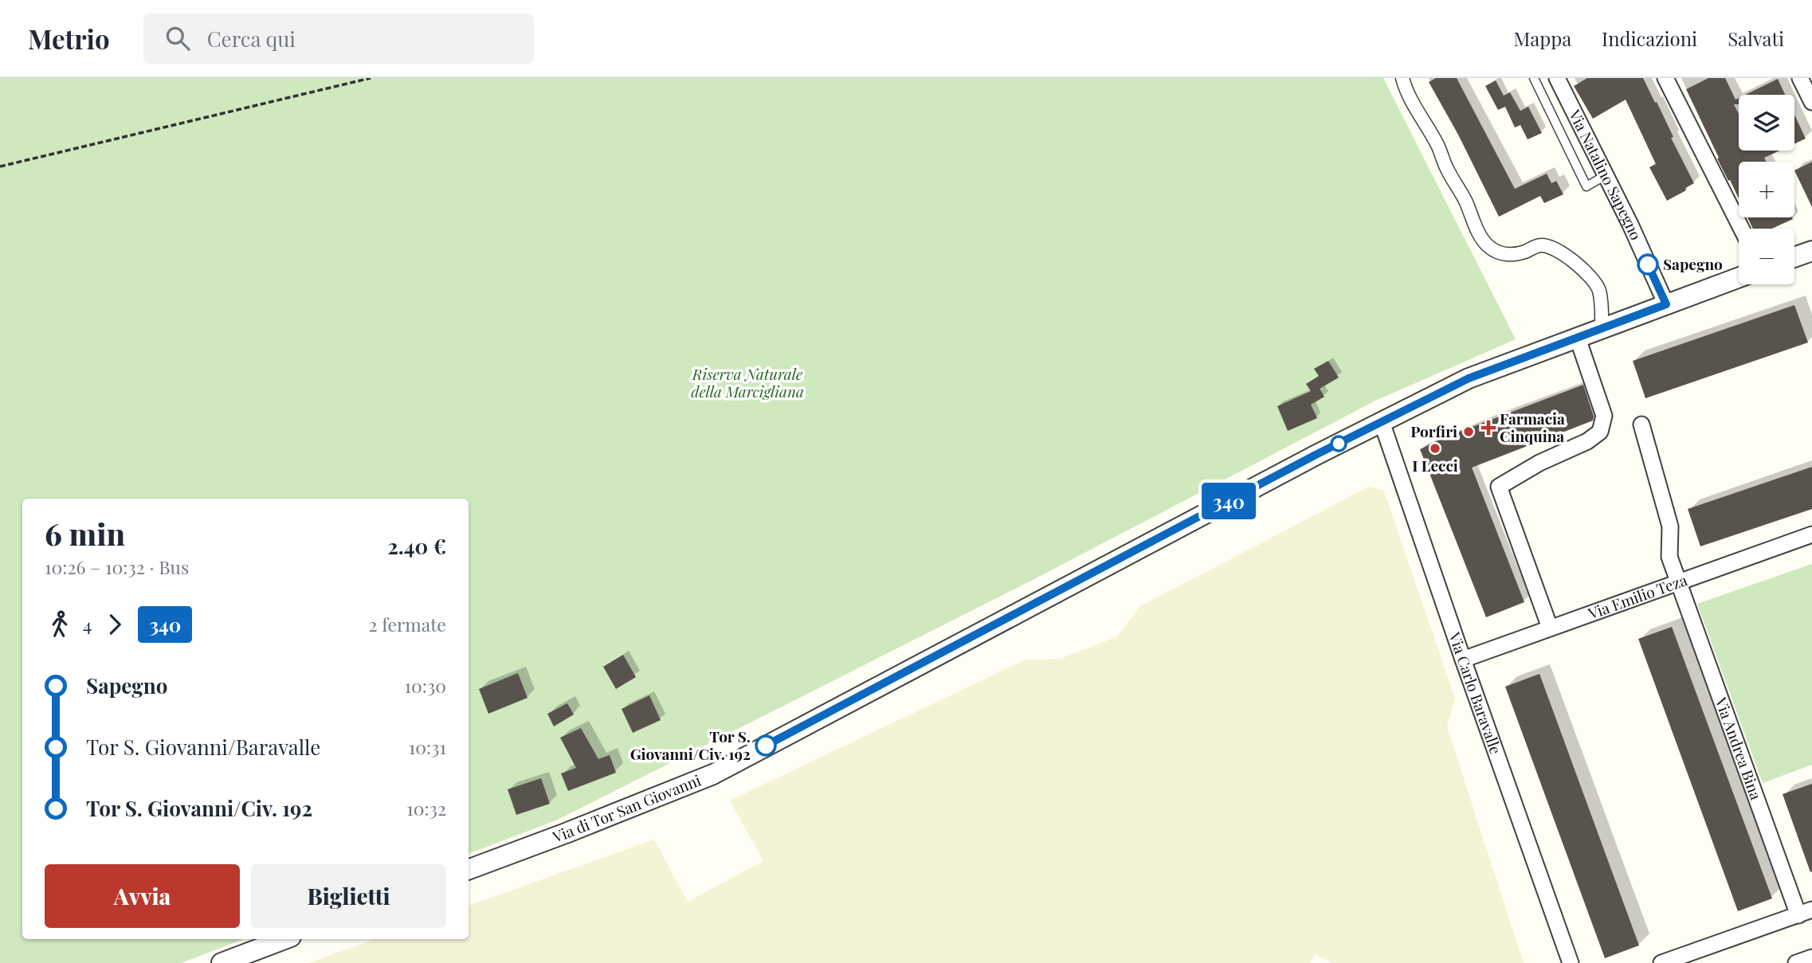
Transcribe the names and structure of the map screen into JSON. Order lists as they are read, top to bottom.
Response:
{
  "streets": {
    "street": [
      "Via Natalino Sapegno",
      "Via Emilio Teza",
      "Via Carlo Baravalle",
      "Via Andrea Bina",
      "Via di Tor San Giovanni"
    ]
  },
  "crossings": [
    ["Via Natalino Sapegno", "Via di Tor San Giovanni"],
    ["Via Emilio Teza", "Via Carlo Baravalle"],
    ["Via Emilio Teza", "Via Andrea Bina"],
    ["Via Carlo Baravalle", "Via di Tor San Giovanni"]
  ],
  "parks": ["Riserva Naturale della Marcigliana"],
  "places": {
    "other": [
      "Sapegno",
      "Porfiri",
      "I Lecci",
      "Tor S. Giovanni/Civ. 192"
    ],
    "health": ["Farmacia Cinquina"]
  },
  "lines": ["bus line 340"],
  "page": {
    "header": "Metrio",
    "search": "Cerca qui",
    "nav": ["Mappa", "Indicazioni", "Salvati"],
    "on_map": "340",
    "map_buttons": ["+", "−"],
    "heading": ["6 min", "10:26 – 10:32 · Bus", "2.40 €"],
    "legs": ["4", "340", "2 fermate"],
    "list": [
      {
        "name": "Sapegno",
        "value": "10:30"
      },
      {
        "name": "Tor S. Giovanni/Baravalle",
        "value": "10:31"
      },
      {
        "name": "Tor S. Giovanni/Civ. 192",
        "value": "10:32"
      }
    ],
    "buttons": ["Avvia", "Biglietti"]
  }
}
